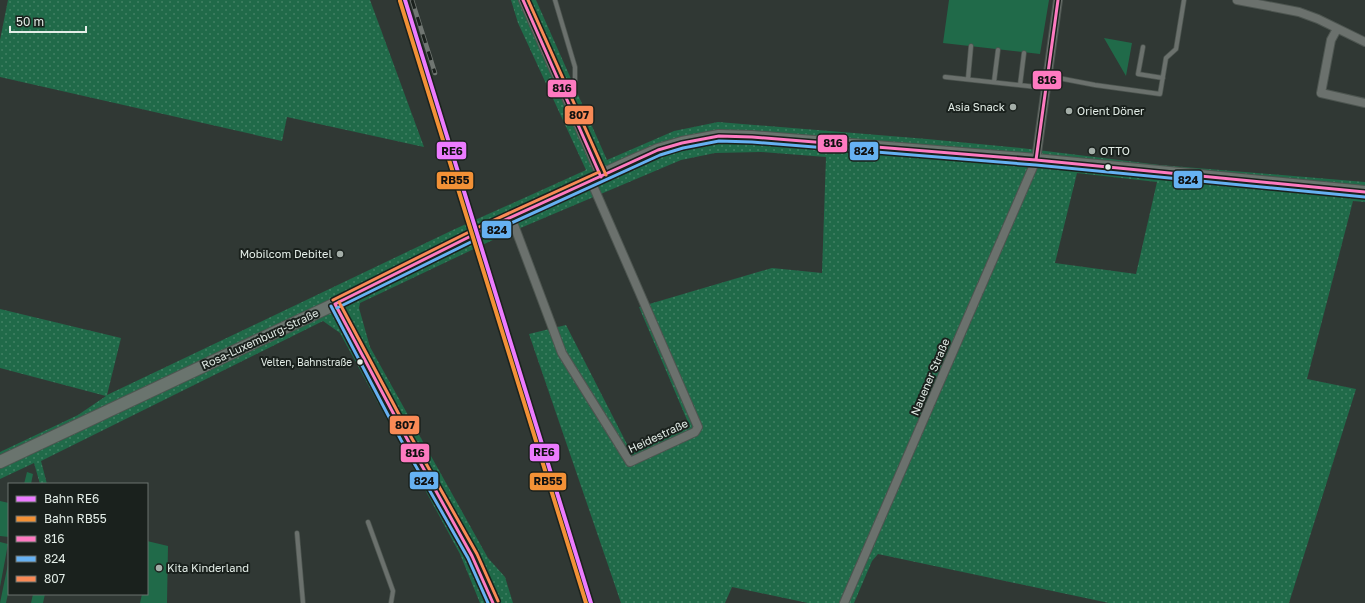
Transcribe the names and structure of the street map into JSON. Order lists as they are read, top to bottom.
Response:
{
  "streets": {
    "main road": ["Rosa-Luxemburg-Straße"],
    "street": ["Nauener Straße", "Heidestraße"]
  },
  "crossings": [
    ["Rosa-Luxemburg-Straße", "Nauener Straße"],
    ["Rosa-Luxemburg-Straße", "Heidestraße"]
  ],
  "places": [
    "Asia Snack",
    "Orient Döner",
    "OTTO",
    "Mobilcom Debitel",
    "Velten, Bahnstraße",
    "Kita Kinderland"
  ],
  "lines": [
    "rail line RE6",
    "transit line 816",
    "transit line 807",
    "rail line RB55",
    "transit line 824"
  ],
  "legend": [
    "Bahn RE6",
    "Bahn RB55",
    "816",
    "824",
    "807"
  ],
  "scale_bar": "50 m"
}
